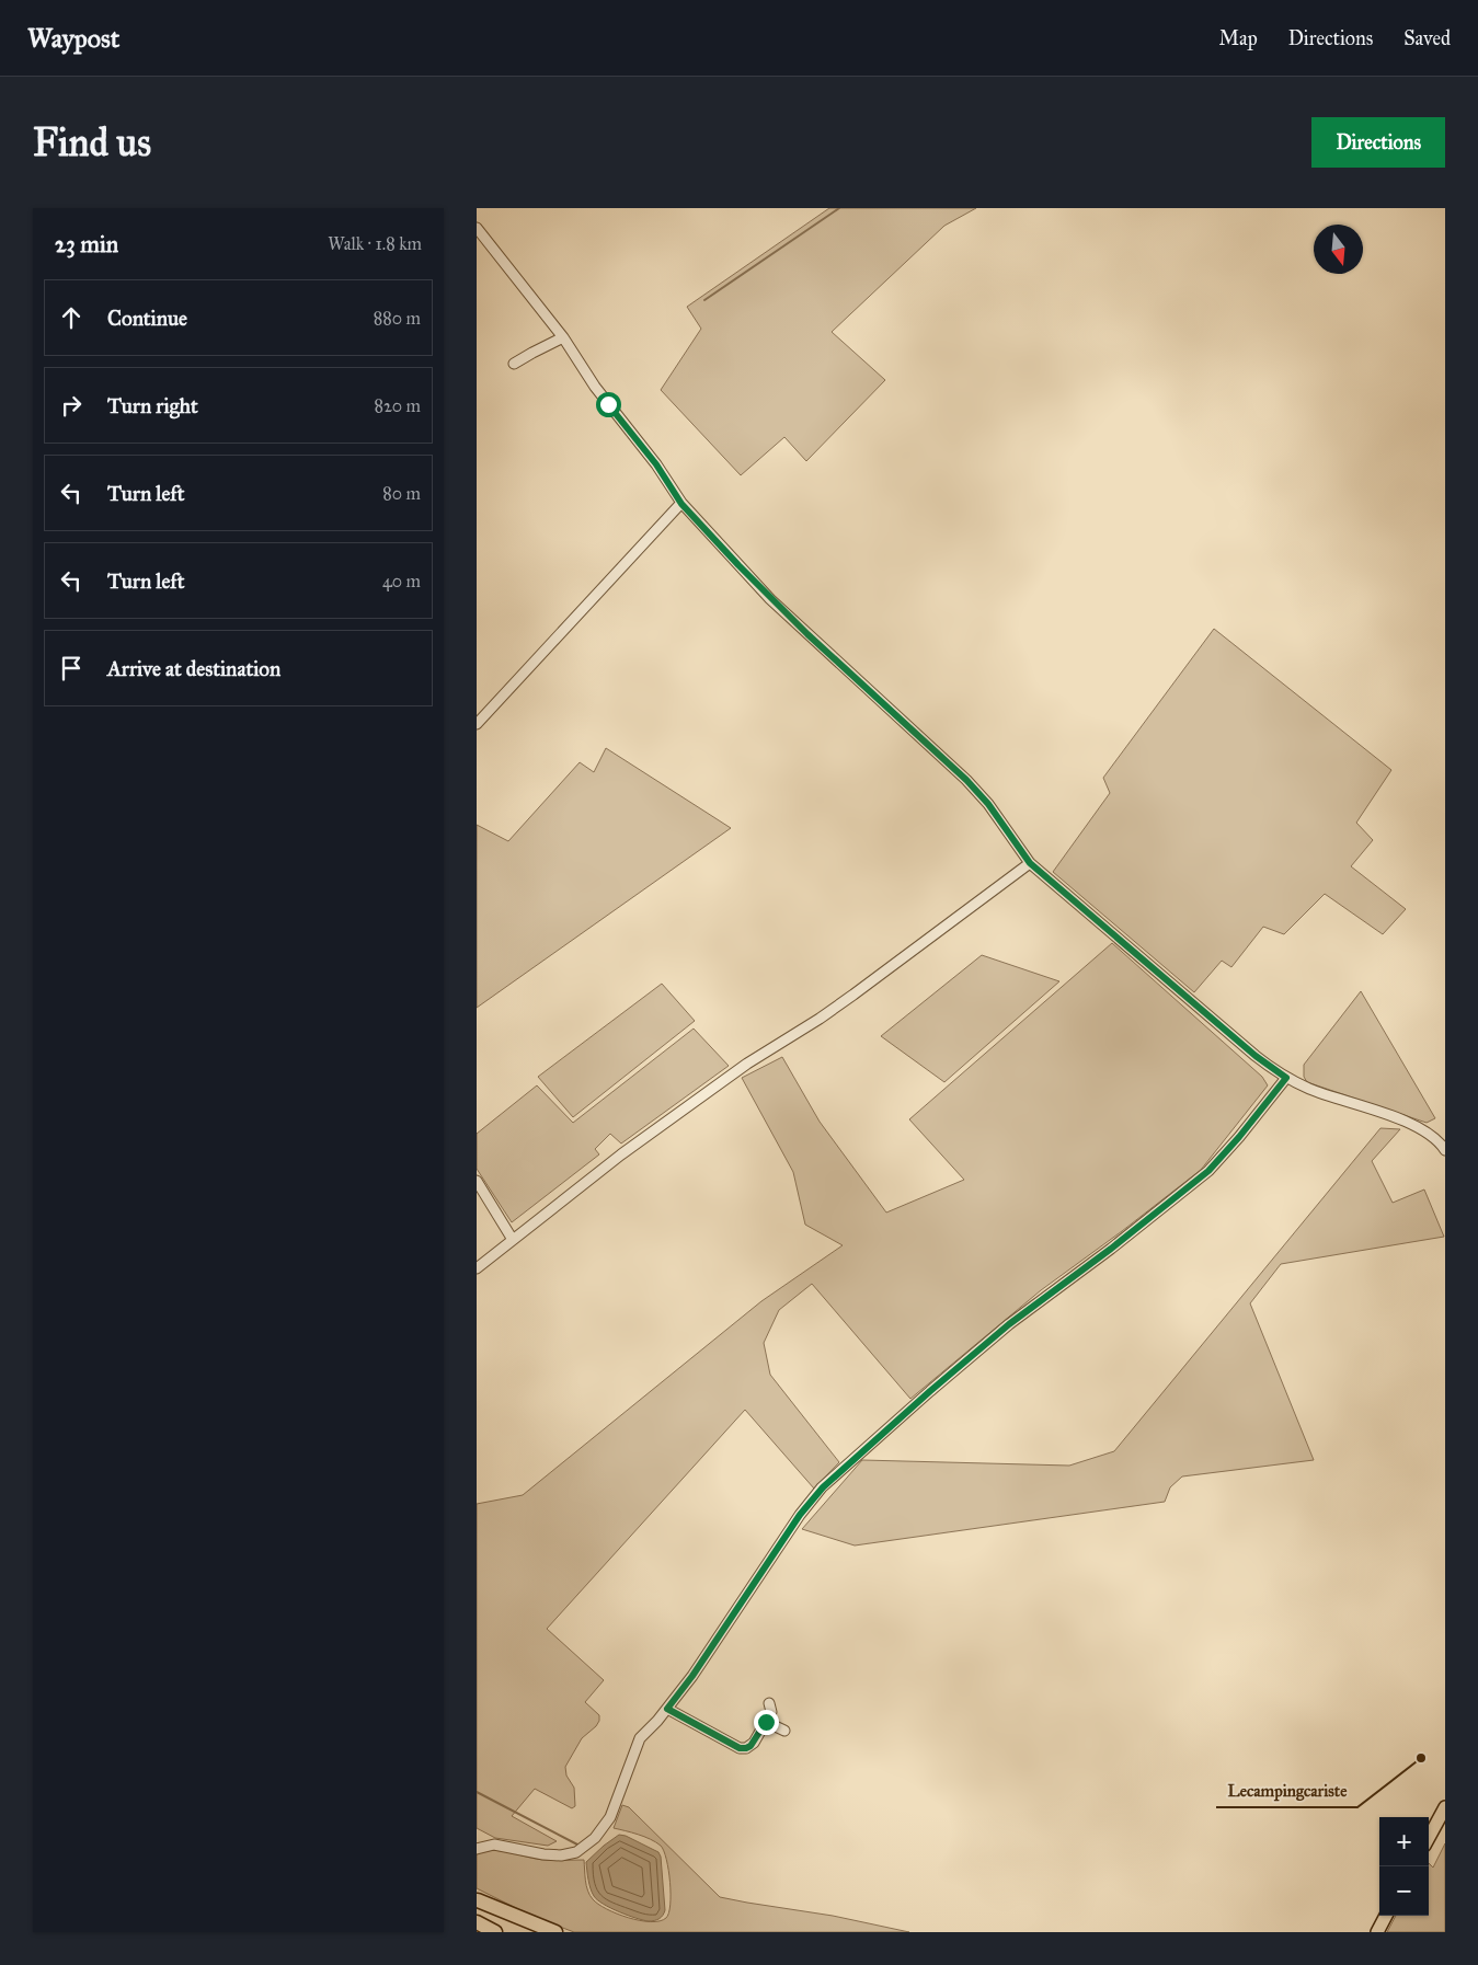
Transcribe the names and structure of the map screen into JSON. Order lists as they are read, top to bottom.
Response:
{
  "places": ["Lecampingcariste"],
  "north": "bottom",
  "page": {
    "header": "Waypost",
    "nav": ["Map", "Directions", "Saved"],
    "buttons": "Directions",
    "title": "Find us",
    "heading": ["23 min", "Walk · 1.8 km"],
    "list": [
      ["Continue", "880 m"],
      ["Turn right", "820 m"],
      ["Turn left", "80 m"],
      ["Turn left", "40 m"],
      "Arrive at destination"
    ],
    "map_buttons": ["+", "−"]
  }
}
